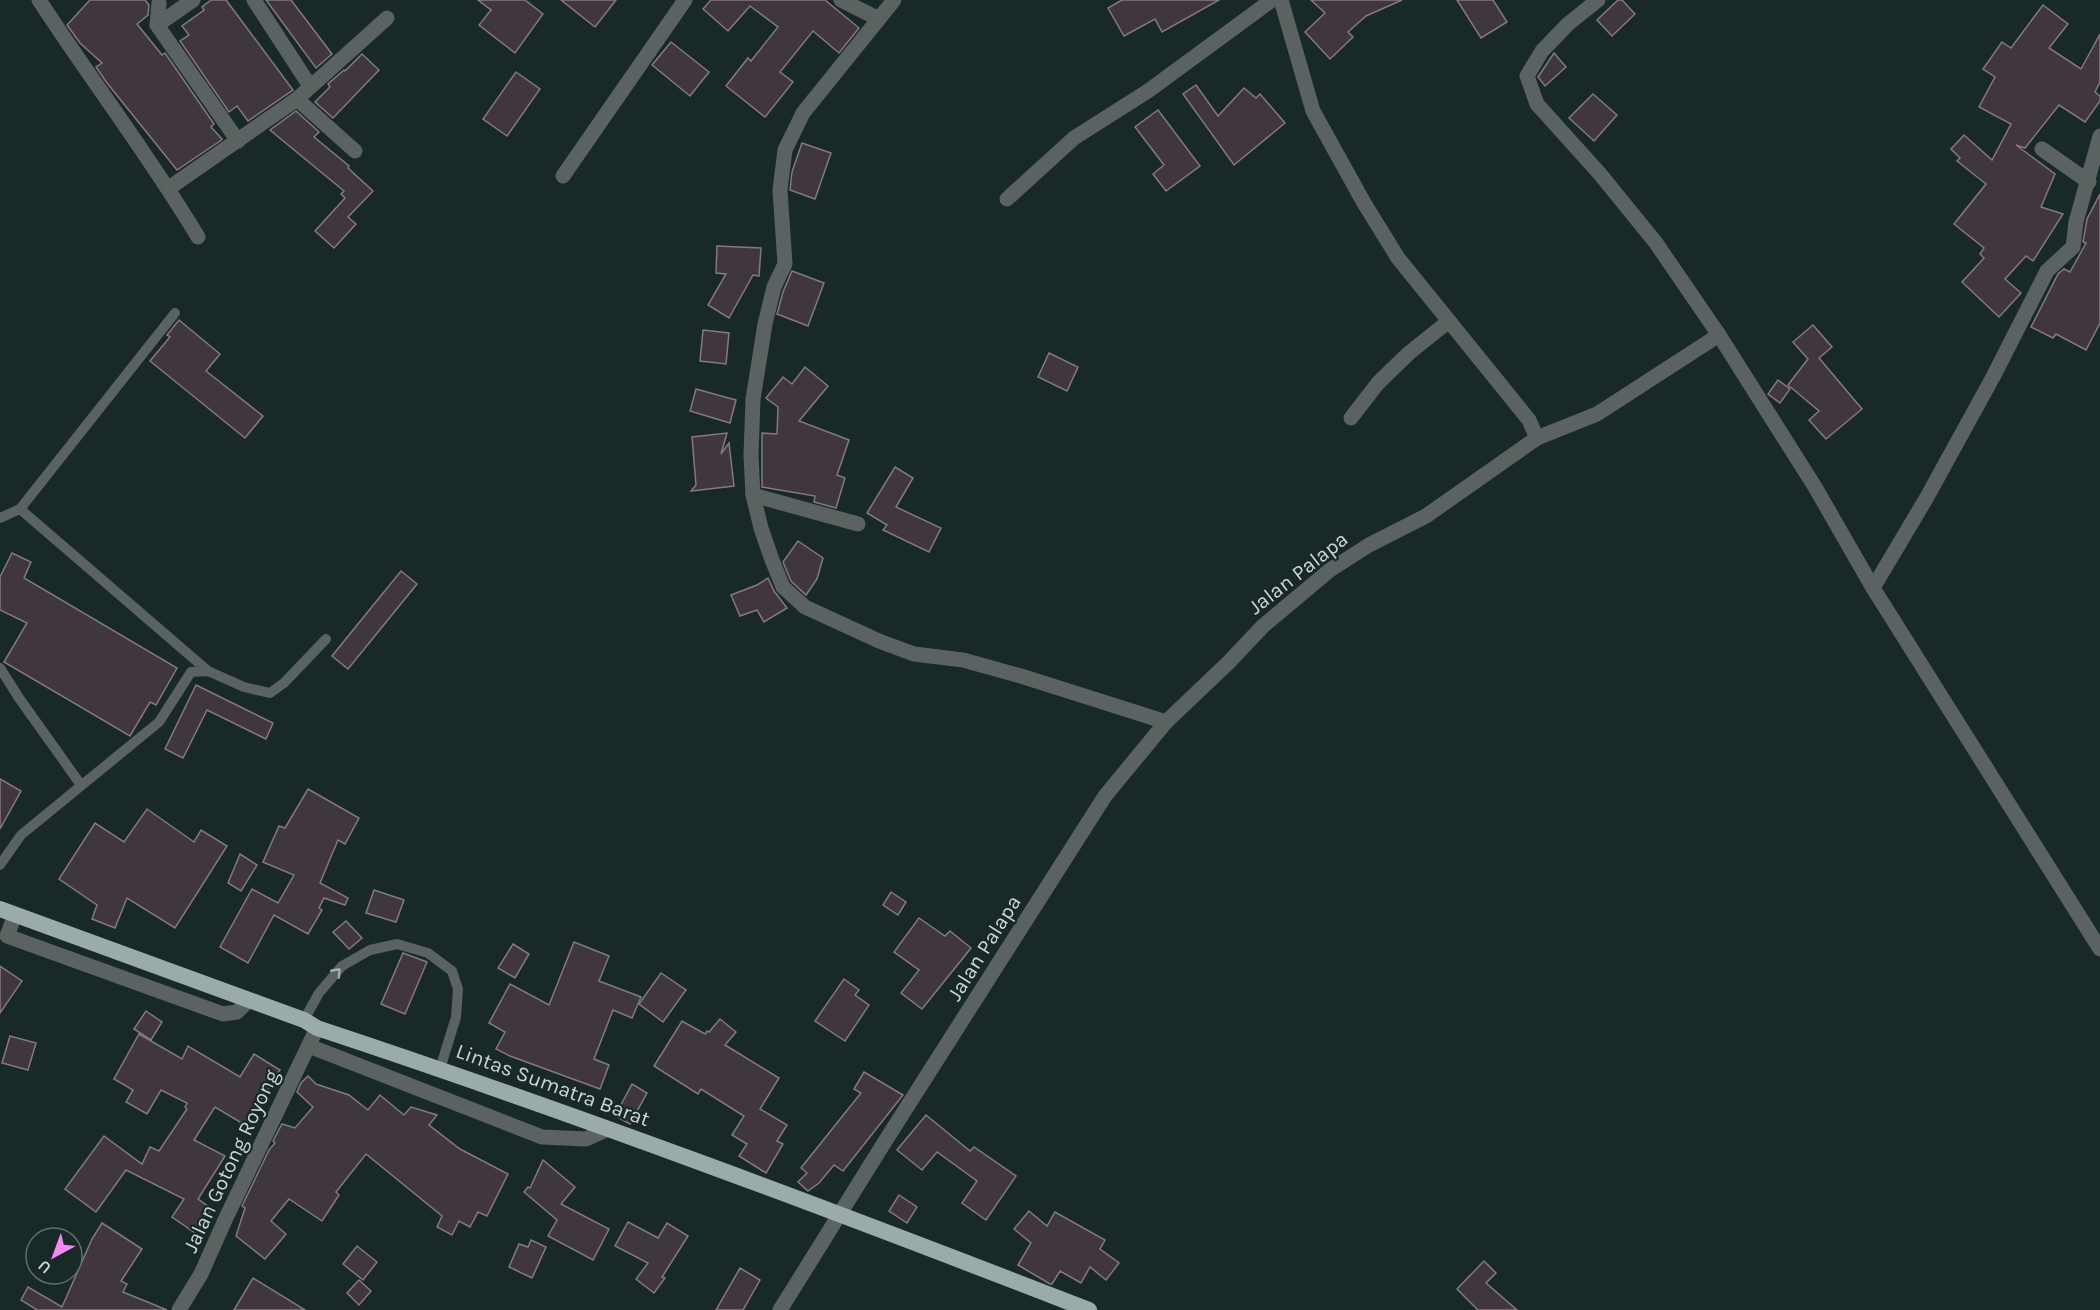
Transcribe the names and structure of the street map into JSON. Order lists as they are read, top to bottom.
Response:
{
  "streets": {
    "highway": ["Lintas Sumatra Barat"],
    "street": ["Jalan Palapa", "Jalan Gotong Royong"]
  },
  "crossings": [
    ["Jalan Palapa", "Lintas Sumatra Barat"],
    ["Lintas Sumatra Barat", "Jalan Gotong Royong"]
  ],
  "north": "bottom left"
}
